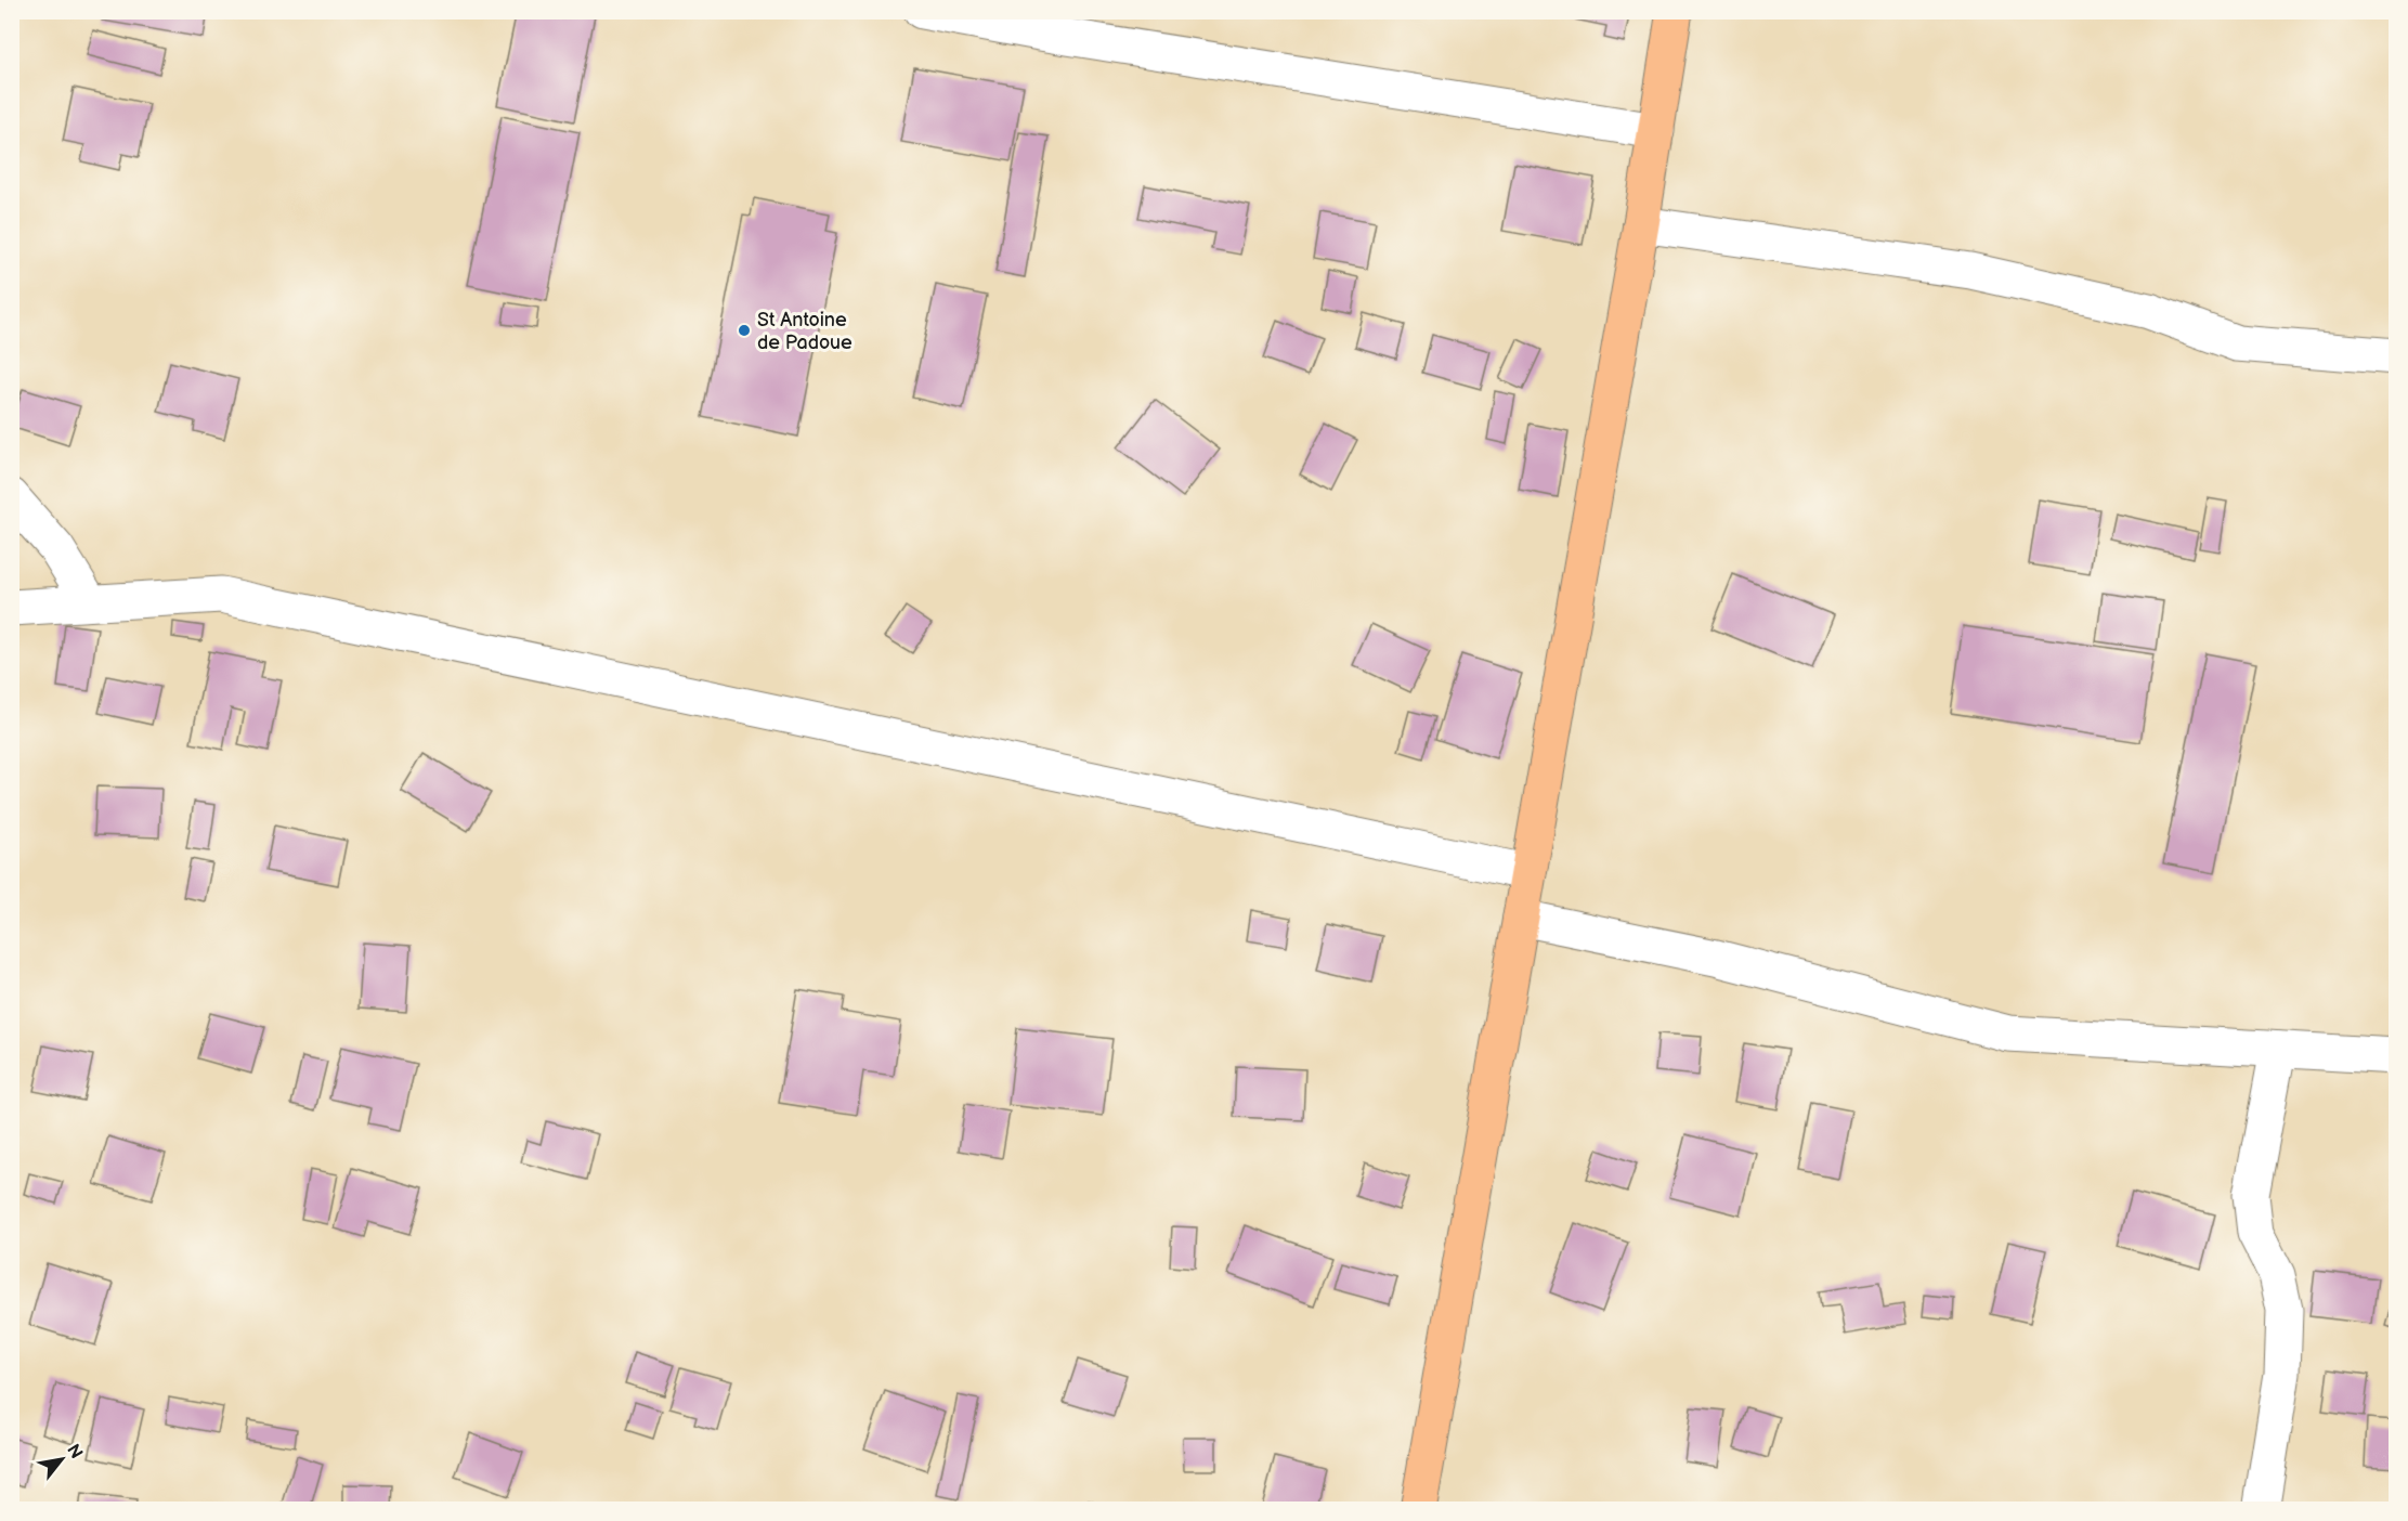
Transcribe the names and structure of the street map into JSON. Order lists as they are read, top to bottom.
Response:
{
  "places": ["St Antoine de Padoue"],
  "north": "top right"
}
